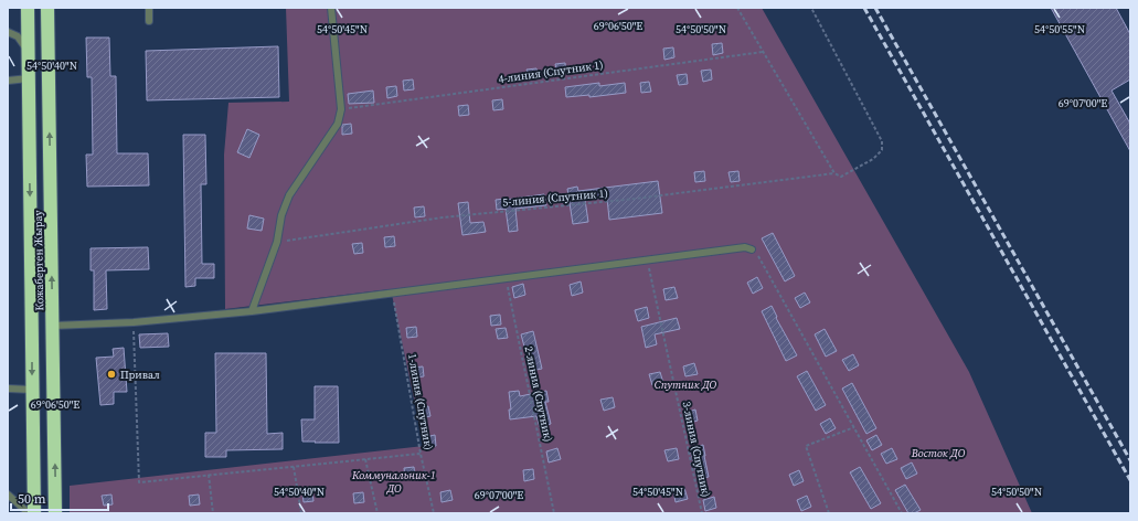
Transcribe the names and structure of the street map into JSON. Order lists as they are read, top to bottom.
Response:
{
  "streets": {
    "highway": ["Кожаберген Жырау"],
    "path": [
      "4-линия (Спутник 1)",
      "5-линия (Спутник 1)",
      "2-линия (Спутник)",
      "1-линия (Спутник)",
      "3-линия (Спутник)"
    ]
  },
  "parks": ["Спутник ДО", "Восток ДО", "Коммунальник-1 ДО"],
  "places": ["Привал"],
  "scale_bar": "50 m",
  "coordinates": [
    "69°06'50\"E",
    "54°50'50\"N",
    "54°50'45\"N",
    "54°50'55\"N",
    "54°50'40\"N",
    "69°07'00\"E"
  ]
}
